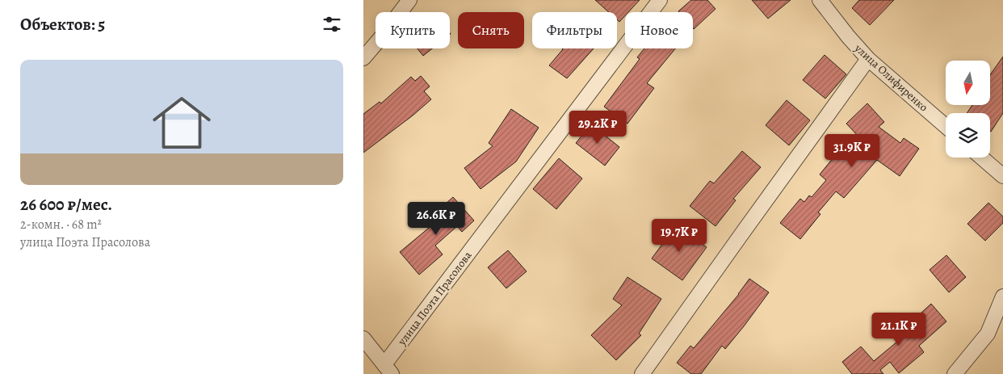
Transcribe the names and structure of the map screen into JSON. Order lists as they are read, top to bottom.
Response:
{
  "streets": {
    "street": ["улица Олифиренко", "улица Поэта Прасолова"]
  },
  "north": "bottom",
  "page": {
    "heading": "Объектов: 5",
    "chip": [
      "Купить",
      "Снять",
      "Фильтры",
      "Новое"
    ],
    "list": [
      {
        "name": "26 600 ₽/мес.",
        "note": "2-комн. · 68 m² · улица Поэта Прасолова"
      }
    ],
    "price": [
      "29.2K ₽",
      "31.9K ₽",
      "26.6K ₽",
      "19.7K ₽",
      "21.1K ₽"
    ]
  }
}
